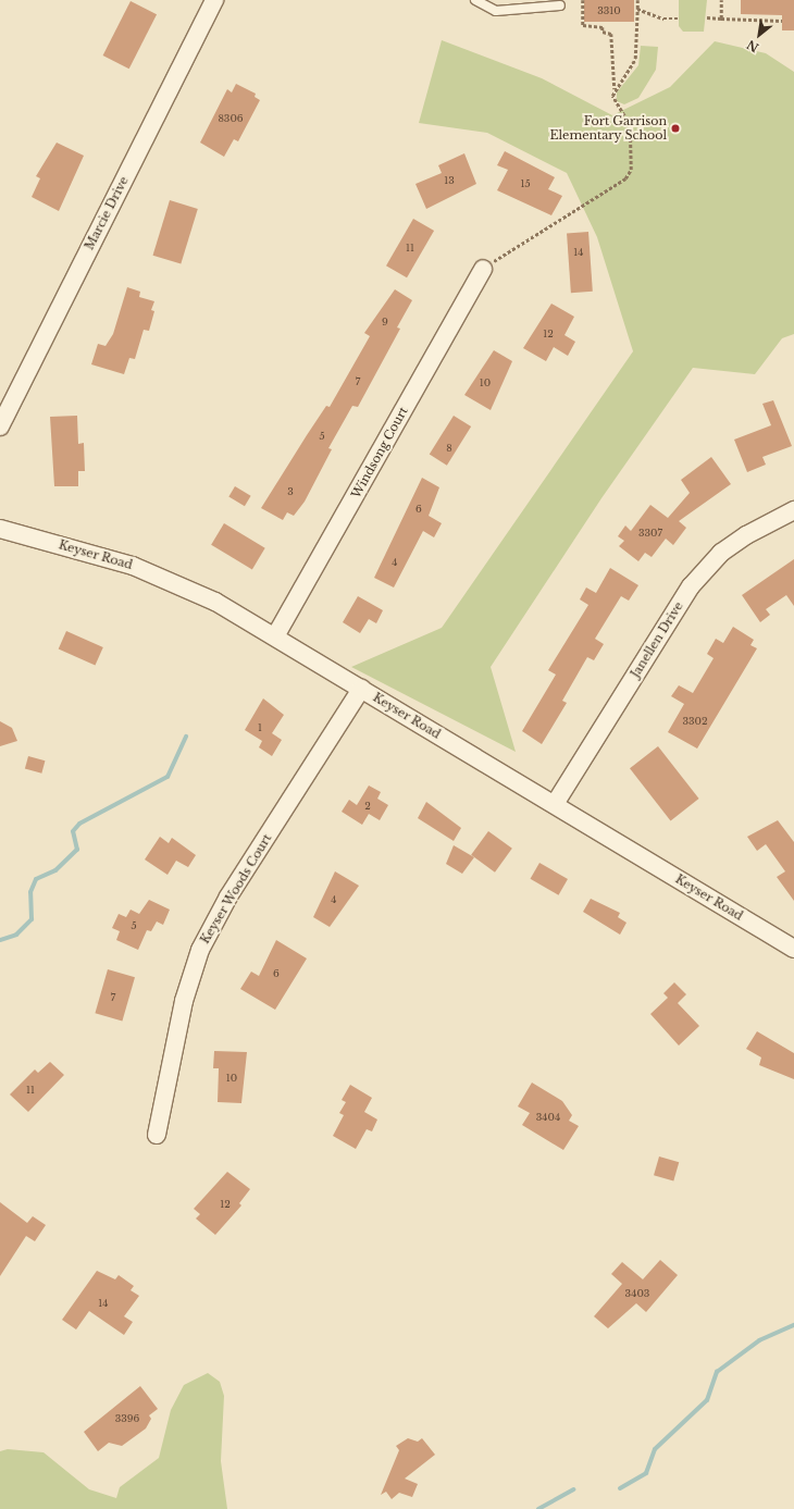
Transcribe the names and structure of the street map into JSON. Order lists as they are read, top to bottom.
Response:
{
  "streets": {
    "street": [
      "Marcie Drive",
      "Windsong Court",
      "Keyser Road",
      "Janellen Drive",
      "Keyser Woods Court"
    ]
  },
  "crossings": [
    ["Windsong Court", "Keyser Road"],
    ["Keyser Road", "Janellen Drive"],
    ["Keyser Road", "Keyser Woods Court"]
  ],
  "places": ["Fort Garrison Elementary School"],
  "house_numbers": [
    "3310",
    "8306",
    "13",
    "15",
    "11",
    "14",
    "9",
    "12",
    "7",
    "10",
    "5",
    "8",
    "3",
    "6",
    "3307",
    "4",
    "3302",
    "1",
    "2",
    "4",
    "5",
    "6",
    "7",
    "10",
    "11",
    "3404",
    "12",
    "3403",
    "14",
    "3396"
  ],
  "north": "bottom left"
}
